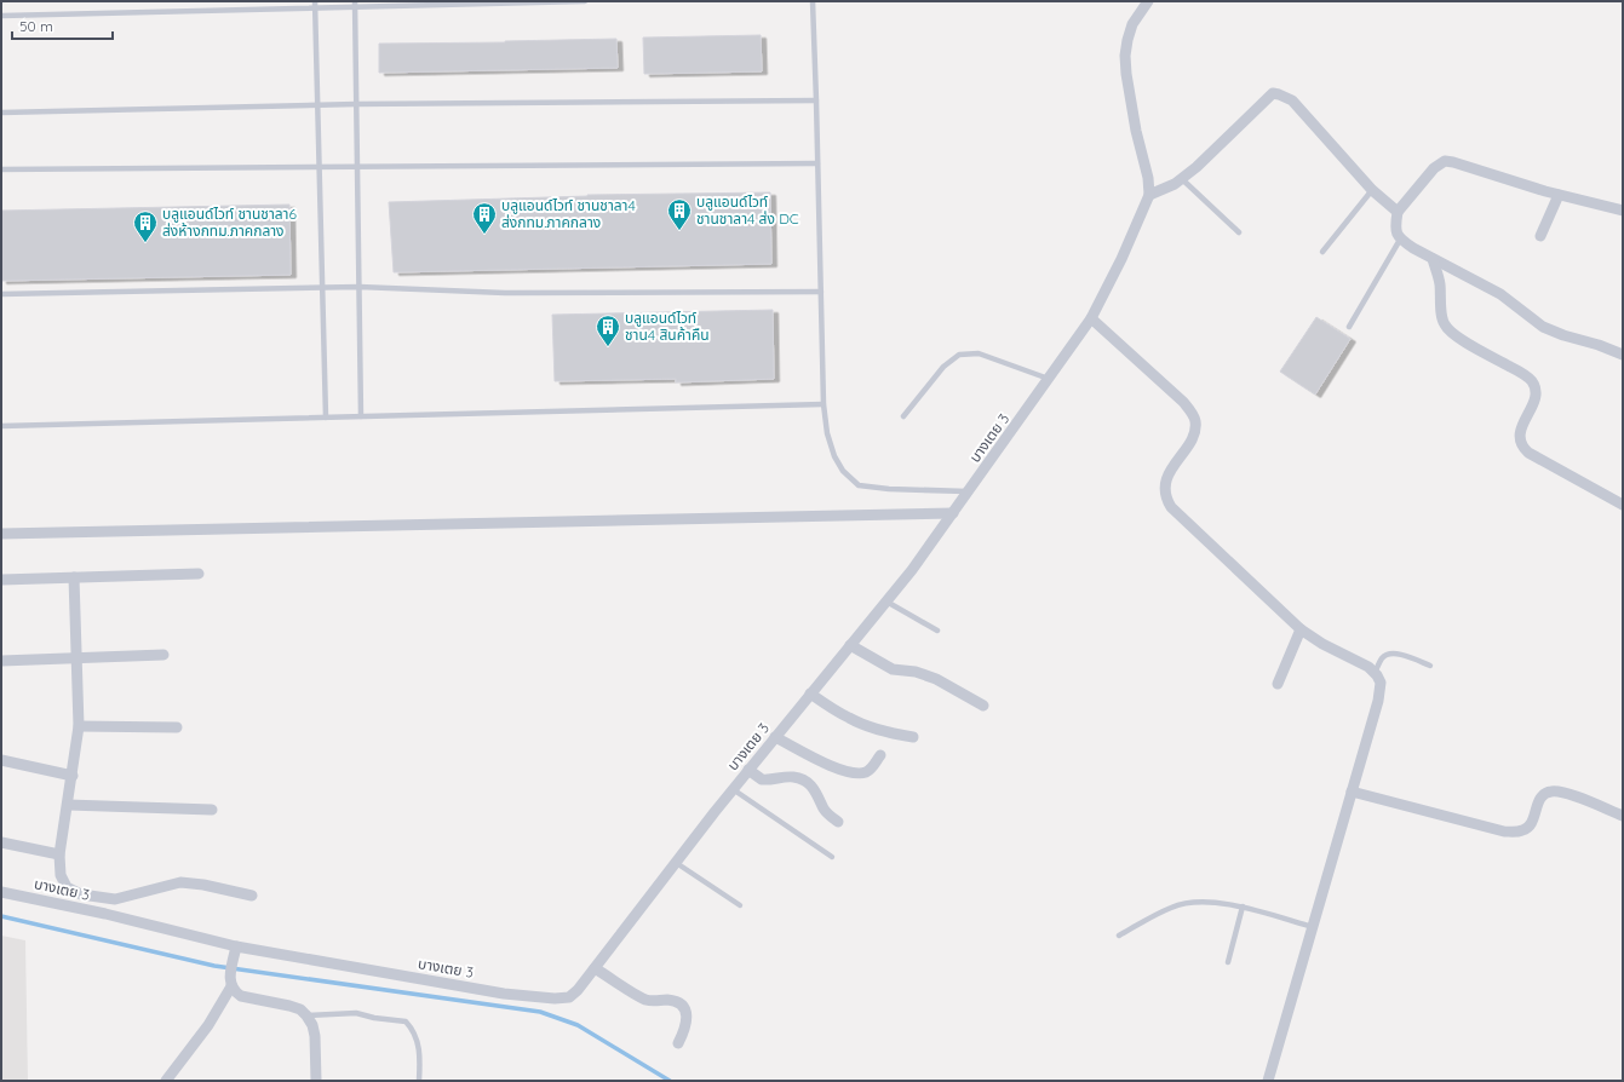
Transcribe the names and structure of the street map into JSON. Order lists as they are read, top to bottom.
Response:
{
  "streets": {
    "street": ["บางเตย 3"]
  },
  "places": {
    "building": [
      "บลูแอนด์ไวท์ ชานชาลา4 ส่ง DC",
      "บลูแอนด์ไวท์ ชานชาลา4 ส่งกทม.ภาคกลาง",
      "บลูแอนด์ไวท์ ชานชาลา6 ส่งห้างกทม.ภาคกลาง",
      "บลูแอนด์ไวท์ ชาน4 สินค้าคืน"
    ]
  },
  "scale_bar": "50 m"
}
